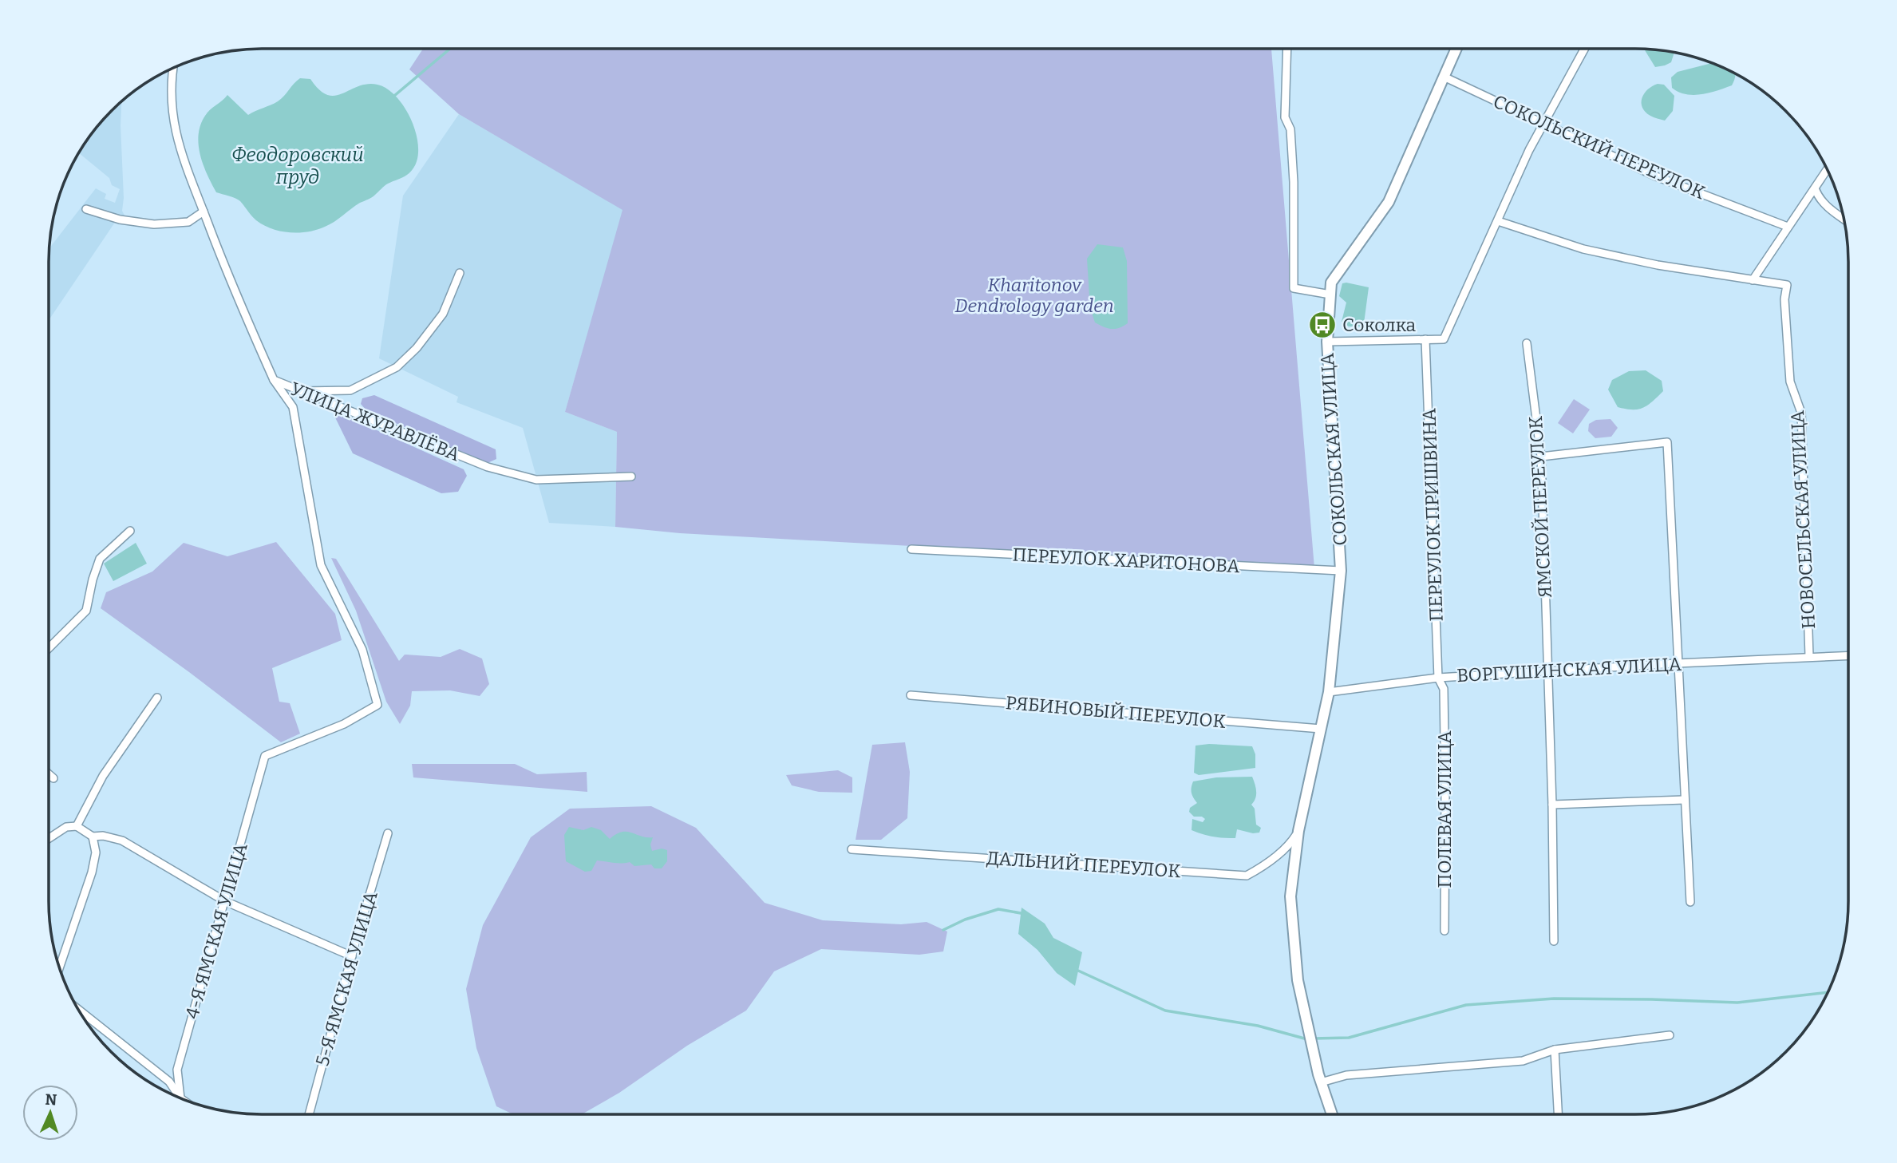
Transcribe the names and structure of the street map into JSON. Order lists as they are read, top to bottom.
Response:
{
  "streets": {
    "street": [
      "СОКОЛЬСКИЙ ПЕРЕУЛОК",
      "УЛИЦА ЖУРАВЛЁВА",
      "СОКОЛЬСКАЯ УЛИЦА",
      "ЯМСКОЙ ПЕРЕУЛОК",
      "ПЕРЕУЛОК ПРИШВИНА",
      "НОВОСЕЛЬСКАЯ УЛИЦА",
      "ПЕРЕУЛОК ХАРИТОНОВА",
      "ВОРГУШИНСКАЯ УЛИЦА",
      "РЯБИНОВЫЙ ПЕРЕУЛОК",
      "ПОЛЕВАЯ УЛИЦА",
      "ДАЛЬНИЙ ПЕРЕУЛОК",
      "4-Я ЯМСКАЯ УЛИЦА",
      "5-Я ЯМСКАЯ УЛИЦА"
    ]
  },
  "crossings": [
    ["СОКОЛЬСКИЙ ПЕРЕУЛОК", "СОКОЛЬСКАЯ УЛИЦА"],
    ["УЛИЦА ЖУРАВЛЁВА", "4-Я ЯМСКАЯ УЛИЦА"],
    ["СОКОЛЬСКАЯ УЛИЦА", "ПЕРЕУЛОК ХАРИТОНОВА"],
    ["СОКОЛЬСКАЯ УЛИЦА", "ВОРГУШИНСКАЯ УЛИЦА"],
    ["СОКОЛЬСКАЯ УЛИЦА", "РЯБИНОВЫЙ ПЕРЕУЛОК"],
    ["СОКОЛЬСКАЯ УЛИЦА", "ДАЛЬНИЙ ПЕРЕУЛОК"],
    ["ЯМСКОЙ ПЕРЕУЛОК", "ВОРГУШИНСКАЯ УЛИЦА"],
    ["ПЕРЕУЛОК ПРИШВИНА", "ВОРГУШИНСКАЯ УЛИЦА"],
    ["ПЕРЕУЛОК ПРИШВИНА", "ПОЛЕВАЯ УЛИЦА"],
    ["НОВОСЕЛЬСКАЯ УЛИЦА", "ВОРГУШИНСКАЯ УЛИЦА"]
  ],
  "water": ["Феодоровский пруд"],
  "parks": ["Kharitonov Dendrology garden"],
  "places": {
    "bus stop": ["Соколка"]
  },
  "north": "top"
}
